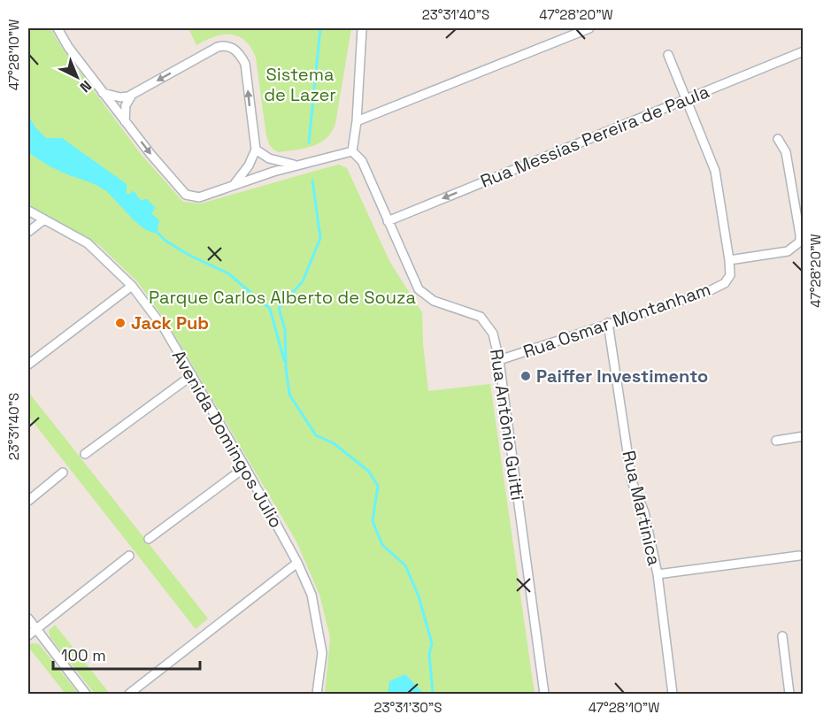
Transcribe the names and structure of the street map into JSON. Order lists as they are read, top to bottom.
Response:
{
  "streets": {
    "street": [
      "Rua Messias Pereira de Paula",
      "Rua Osmar Montanham",
      "Rua Antônio Guitti",
      "Avenida Domingos Julio",
      "Rua Martinica"
    ]
  },
  "crossings": [
    ["Rua Messias Pereira de Paula", "Rua Antônio Guitti"],
    ["Rua Osmar Montanham", "Rua Antônio Guitti"],
    ["Rua Osmar Montanham", "Rua Martinica"]
  ],
  "one_way": ["Rua Messias Pereira de Paula"],
  "parks": ["Sistema de Lazer", "Parque Carlos Alberto de Souza"],
  "places": ["Jack Pub", "Paiffer Investimento"],
  "scale_bar": "100 m",
  "north": "bottom right",
  "coordinates": [
    "23°31'40\"S",
    "47°28'20\"W",
    "47°28'10\"W",
    "23°31'30\"S"
  ]
}
